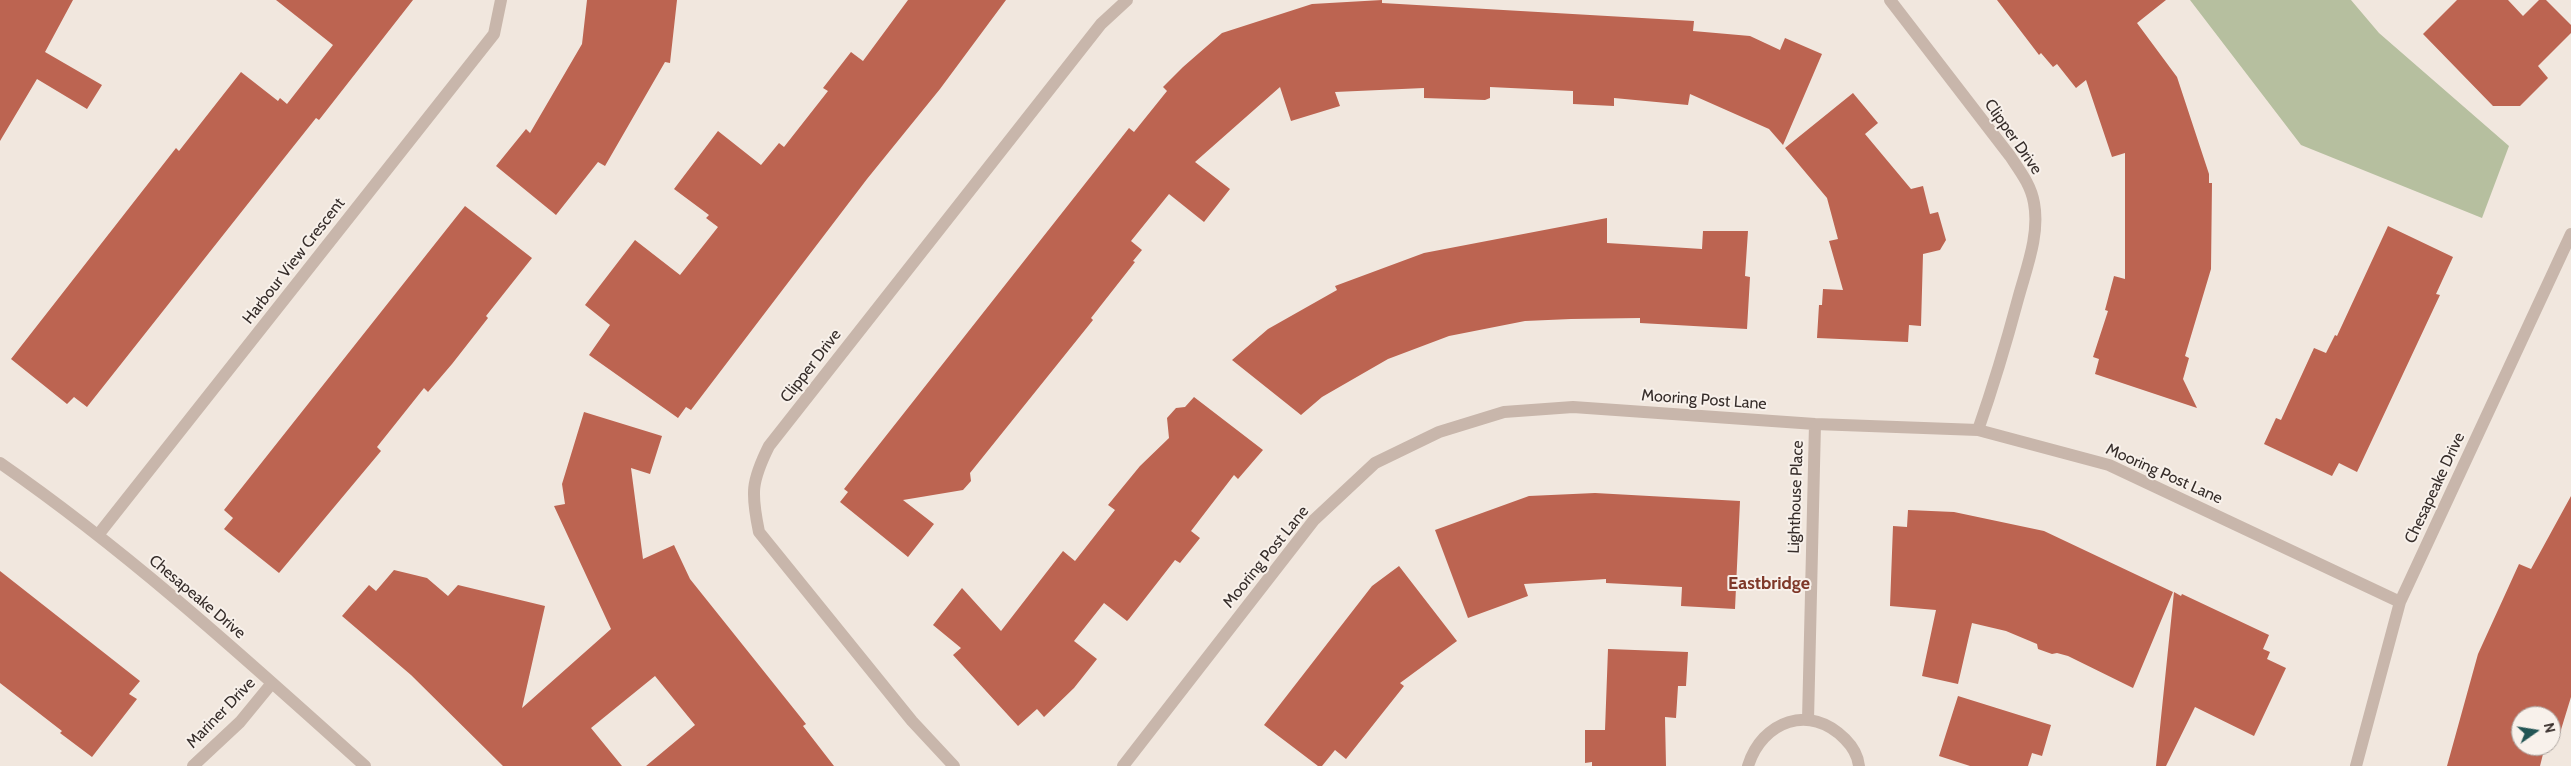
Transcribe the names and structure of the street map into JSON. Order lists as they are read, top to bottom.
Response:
{
  "streets": {
    "street": [
      "Clipper Drive",
      "Harbour View Crescent",
      "Mooring Post Lane",
      "Chesapeake Drive",
      "Lighthouse Place",
      "Mariner Drive"
    ]
  },
  "crossings": [
    ["Clipper Drive", "Mooring Post Lane"],
    ["Harbour View Crescent", "Chesapeake Drive"],
    ["Mooring Post Lane", "Chesapeake Drive"],
    ["Mooring Post Lane", "Lighthouse Place"],
    ["Chesapeake Drive", "Mariner Drive"]
  ],
  "districts": ["Eastbridge"],
  "north": "right"
}
